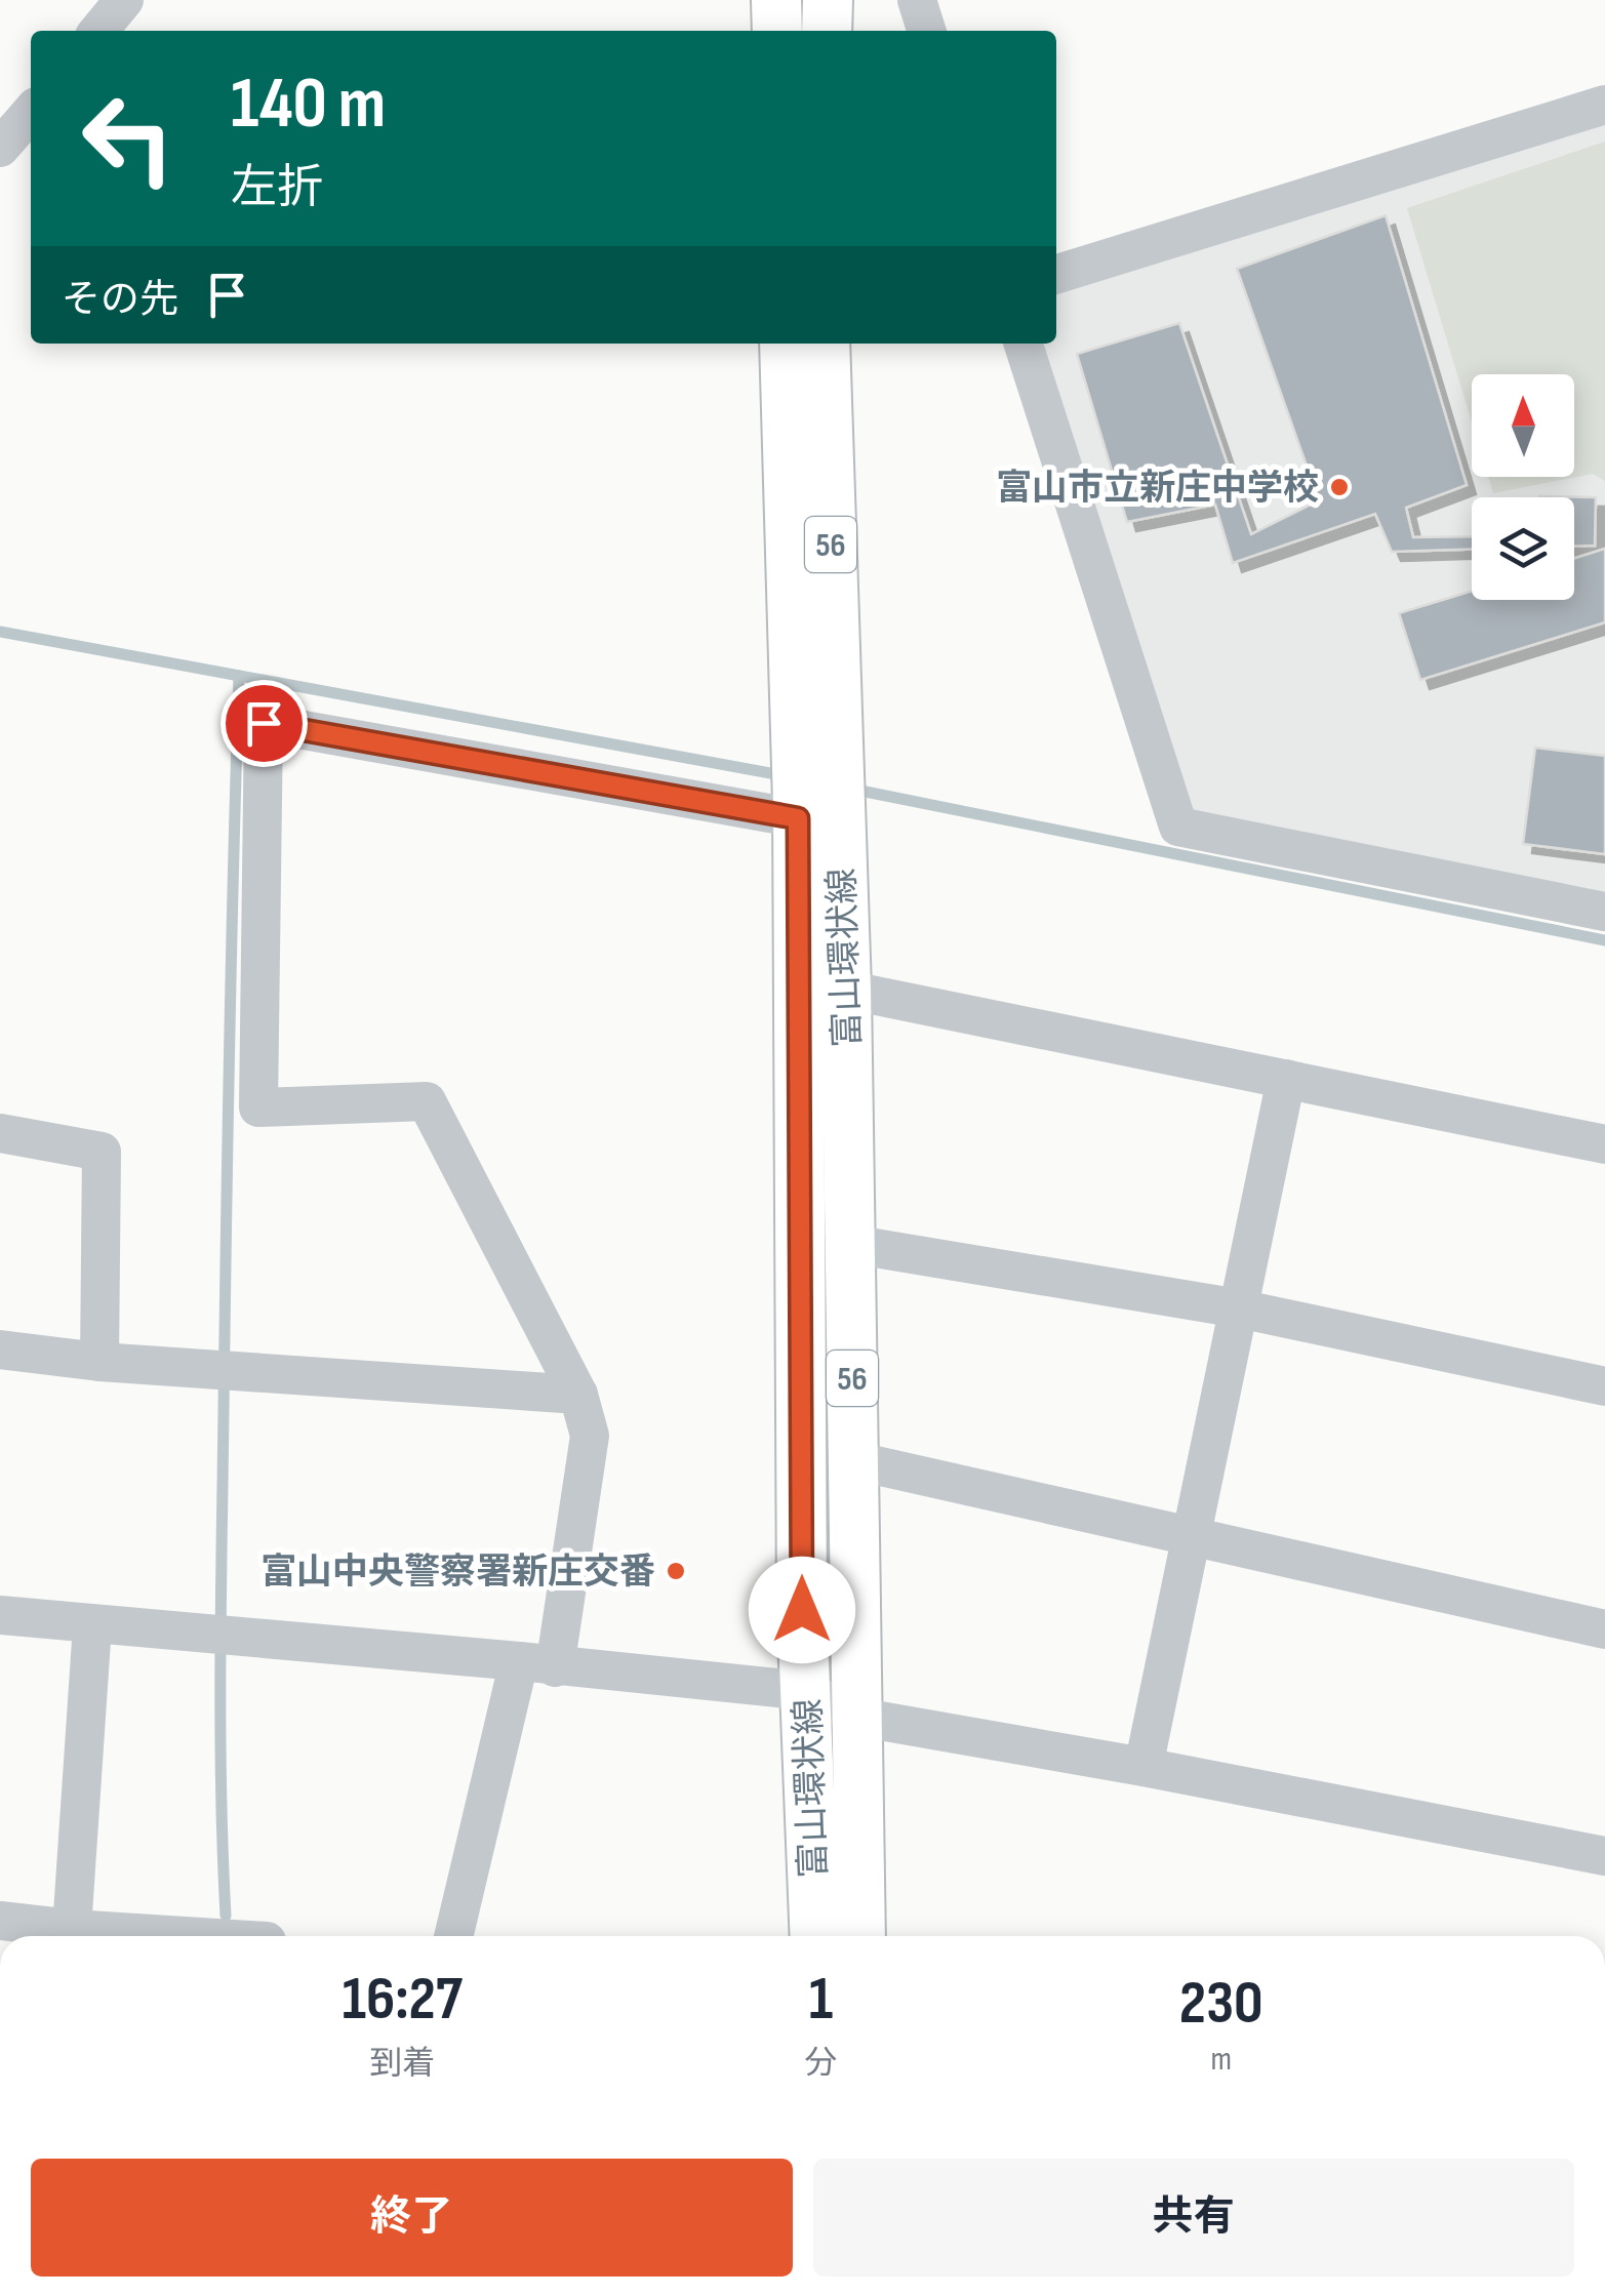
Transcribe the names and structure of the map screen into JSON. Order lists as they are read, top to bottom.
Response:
{
  "streets": {
    "main road": ["56", "富山環状線"]
  },
  "places": ["富山市立新庄中学校", "富山中央警察署新庄交番"],
  "north": "top",
  "page": {
    "turn": ["140 m", "左折"],
    "then": "その先",
    "eta": [
      "16:27",
      "到着",
      "1",
      "分",
      "230",
      "m"
    ],
    "buttons": ["終了", "共有"]
  }
}
